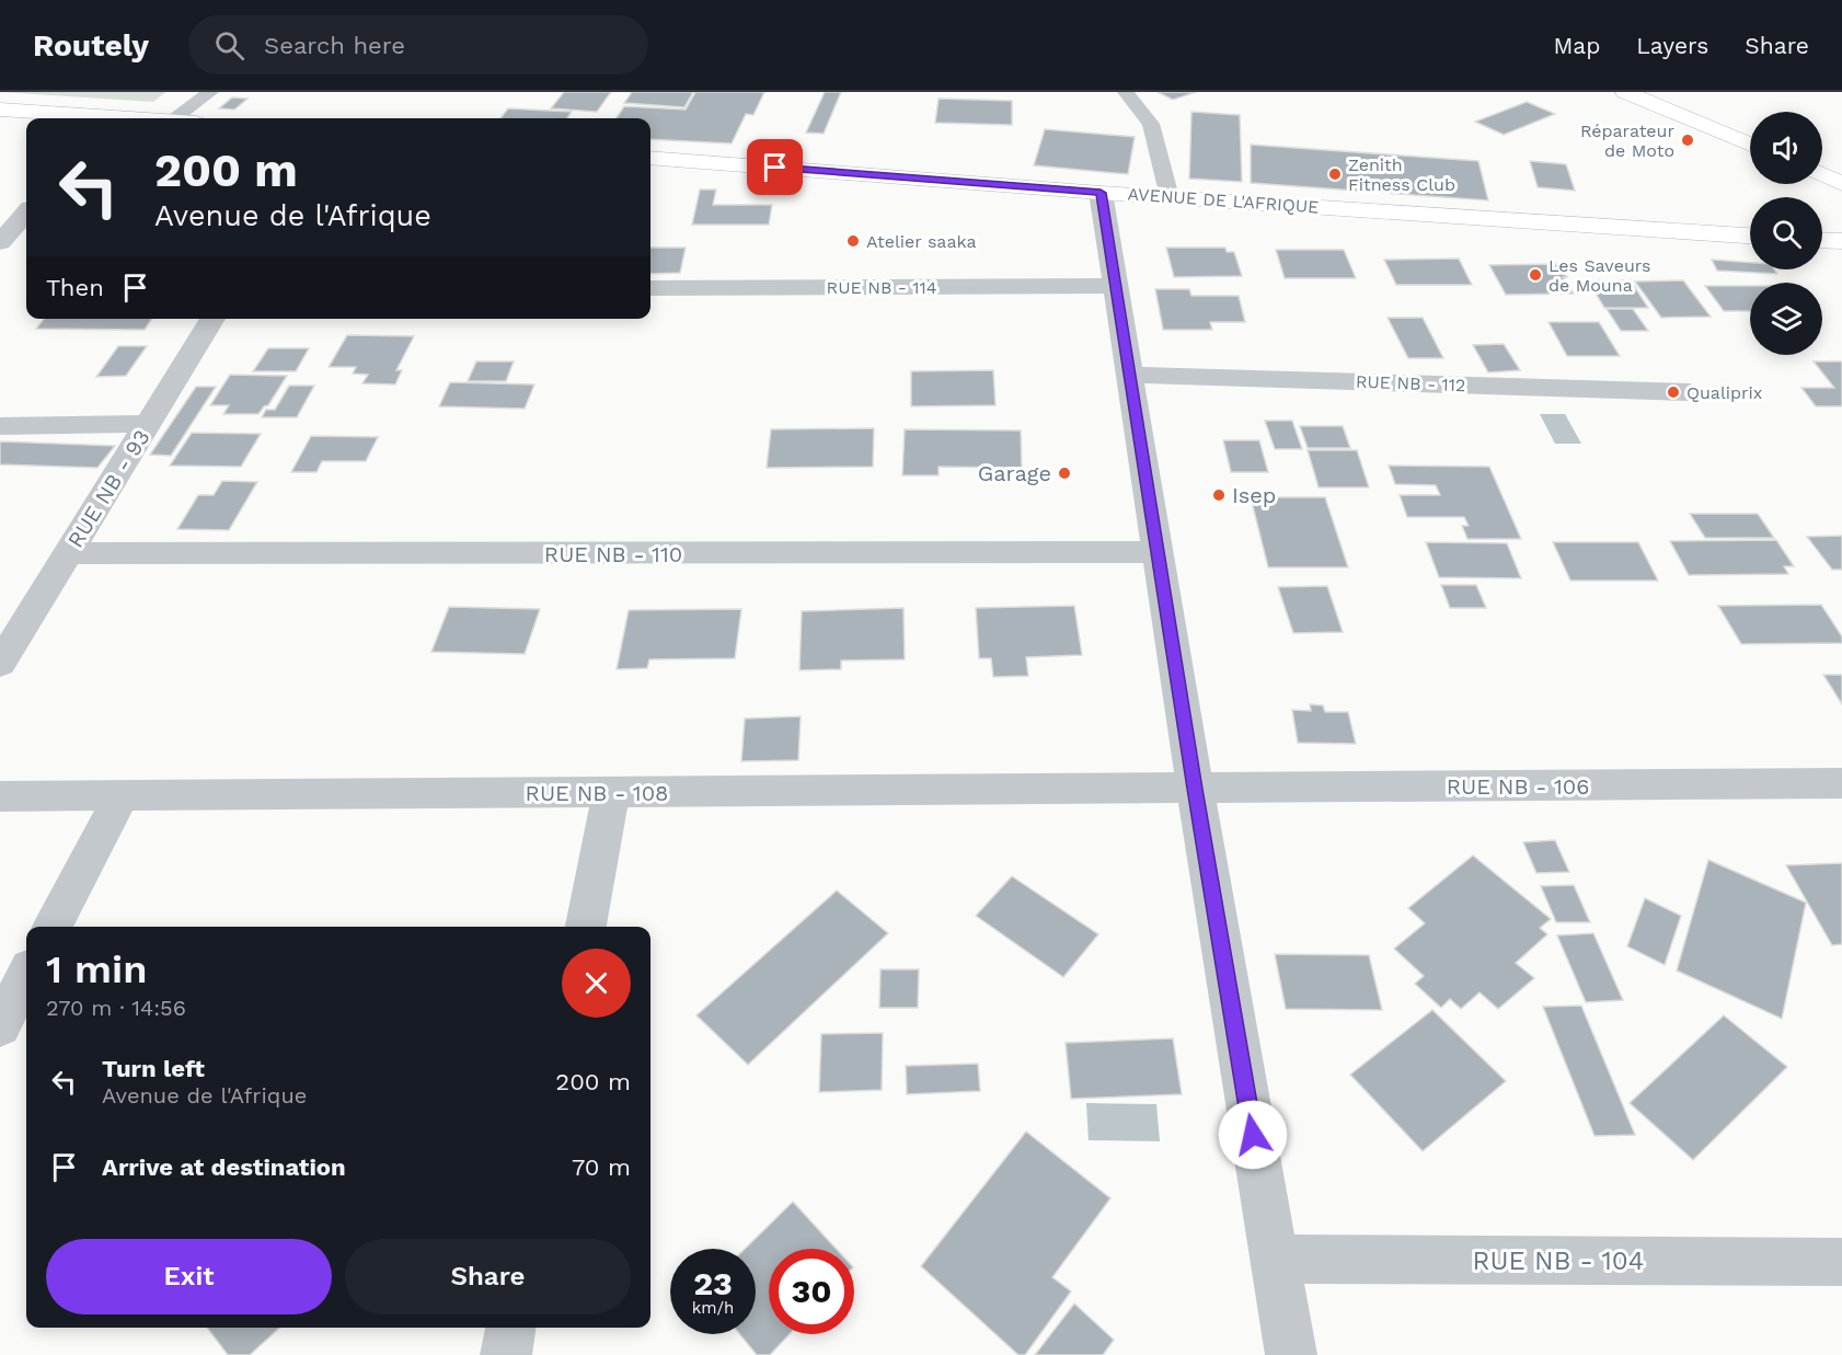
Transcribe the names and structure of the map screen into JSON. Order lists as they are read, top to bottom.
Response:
{
  "streets": {
    "main road": ["AVENUE DE L'AFRIQUE"],
    "street": [
      "RUE NB - 114",
      "RUE NB - 112",
      "RUE NB - 93",
      "RUE NB - 110",
      "RUE NB - 106",
      "RUE NB - 108",
      "RUE NB - 104"
    ]
  },
  "crossings": [
    ["RUE NB - 93", "RUE NB - 110"],
    ["RUE NB - 106", "RUE NB - 108"]
  ],
  "places": [
    "Réparateur de Moto",
    "Zenith Fitness Club",
    "Atelier saaka",
    "Les Saveurs de Mouna",
    "Qualiprix",
    "Garage",
    "Isep"
  ],
  "page": {
    "header": "Routely",
    "search": "Search here",
    "nav": ["Map", "Layers", "Share"],
    "turn": ["200 m", "Avenue de l'Afrique"],
    "then": "Then",
    "heading": ["1 min", "270 m · 14:56"],
    "list": [
      {
        "name": "Turn left",
        "note": "Avenue de l'Afrique",
        "value": "200 m"
      },
      {
        "name": "Arrive at destination",
        "value": "70 m"
      }
    ],
    "buttons": ["Exit", "Share"],
    "speed": "23 km/h",
    "limit": "30"
  }
}
